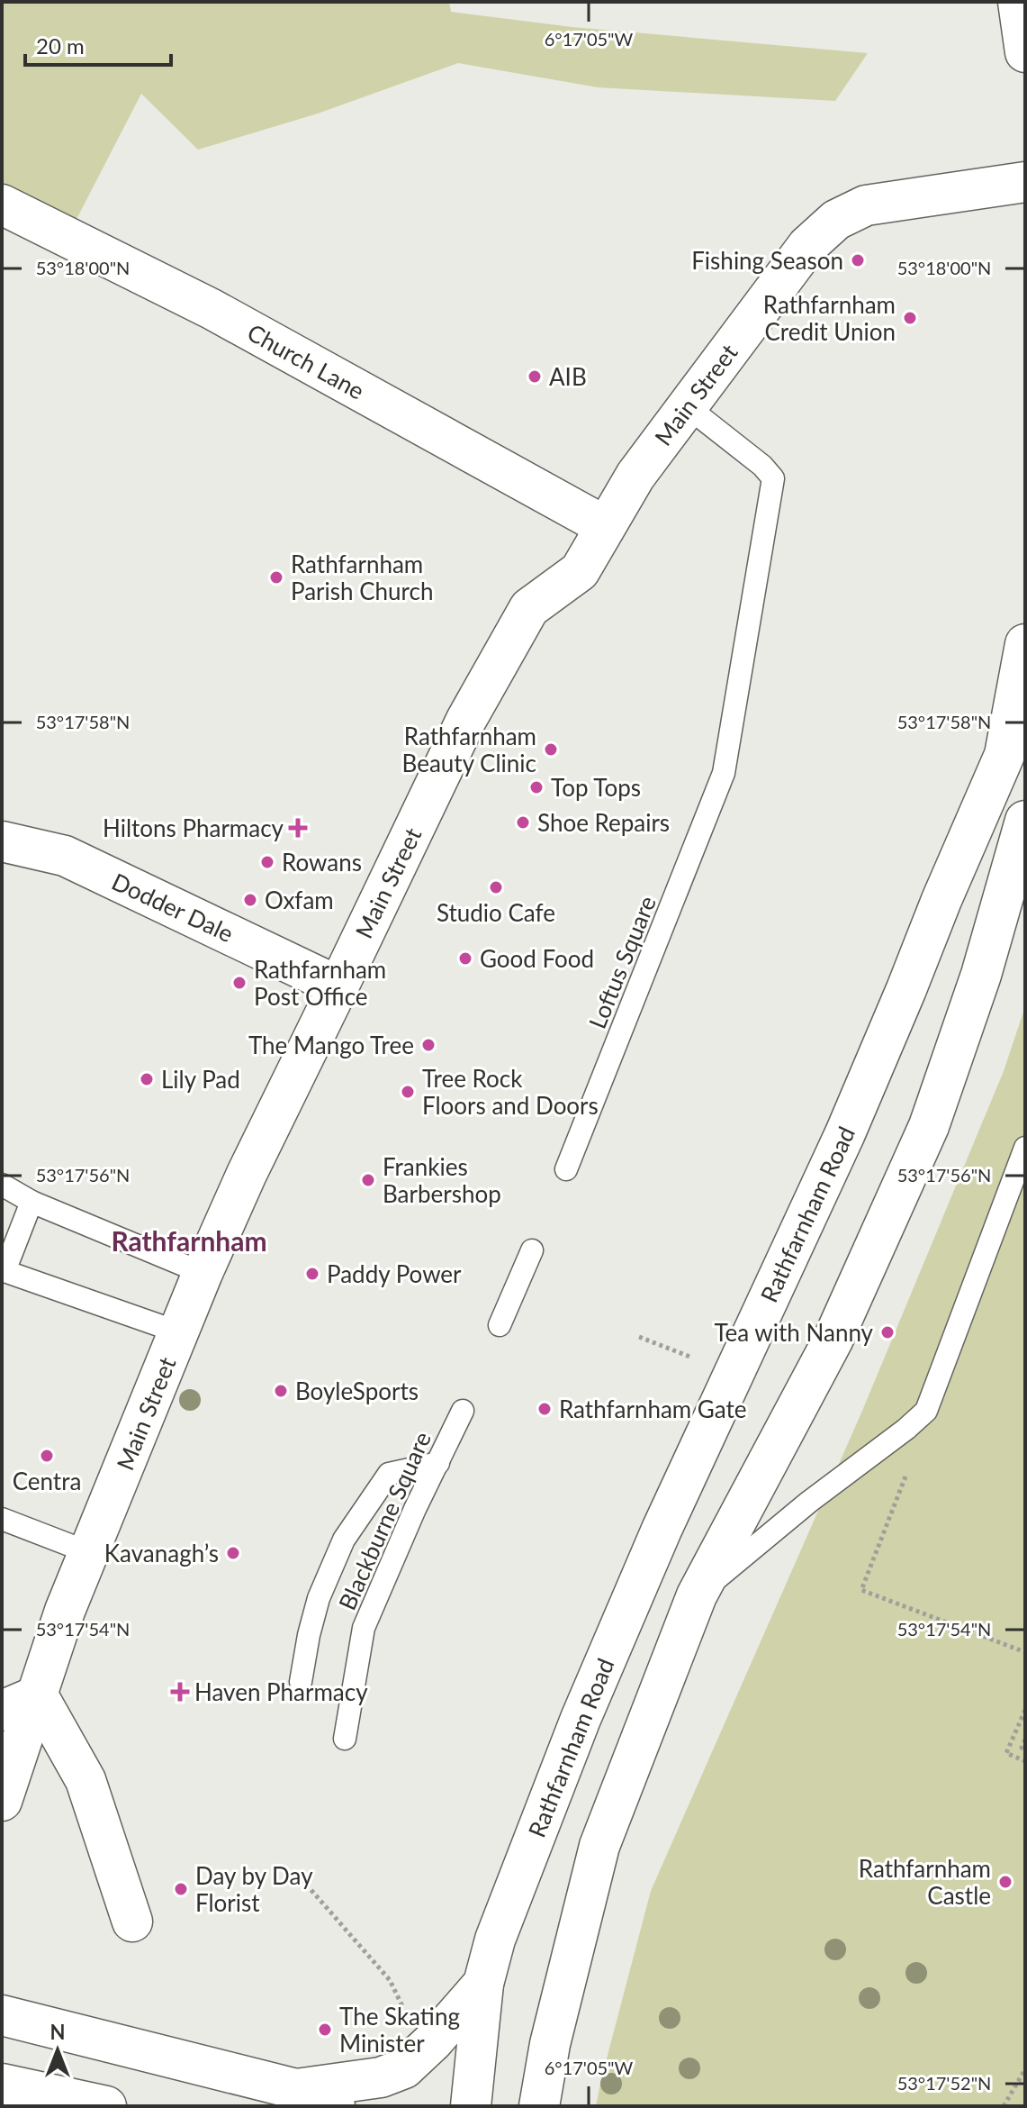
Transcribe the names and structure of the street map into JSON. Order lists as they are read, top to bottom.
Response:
{
  "streets": {
    "main road": [
      "Church Lane",
      "Main Street",
      "Dodder Dale",
      "Rathfarnham Road"
    ],
    "lane": ["Loftus Square", "Blackburne Square"]
  },
  "crossings": [
    ["Church Lane", "Main Street"],
    ["Main Street", "Dodder Dale"],
    ["Main Street", "Loftus Square"]
  ],
  "districts": ["Rathfarnham"],
  "places": {
    "other": [
      "Fishing Season",
      "Rathfarnham Credit Union",
      "AIB",
      "Rathfarnham Parish Church",
      "Rathfarnham Beauty Clinic",
      "Top Tops",
      "Shoe Repairs",
      "Rowans",
      "Studio Cafe",
      "Oxfam",
      "Good Food",
      "Rathfarnham Post Office",
      "The Mango Tree",
      "Lily Pad",
      "Tree Rock Floors and Doors",
      "Frankies Barbershop",
      "Paddy Power",
      "Tea with Nanny",
      "BoyleSports",
      "Rathfarnham Gate",
      "Centra",
      "Kavanagh’s",
      "Rathfarnham Castle",
      "Day by Day Florist",
      "The Skating Minister"
    ],
    "health": ["Hiltons Pharmacy", "Haven Pharmacy"]
  },
  "scale_bar": "20 m",
  "north": "top",
  "coordinates": [
    "6°17'05\"W",
    "53°18'00\"N",
    "53°17'58\"N",
    "53°17'56\"N",
    "53°17'54\"N",
    "53°17'52\"N"
  ]
}
